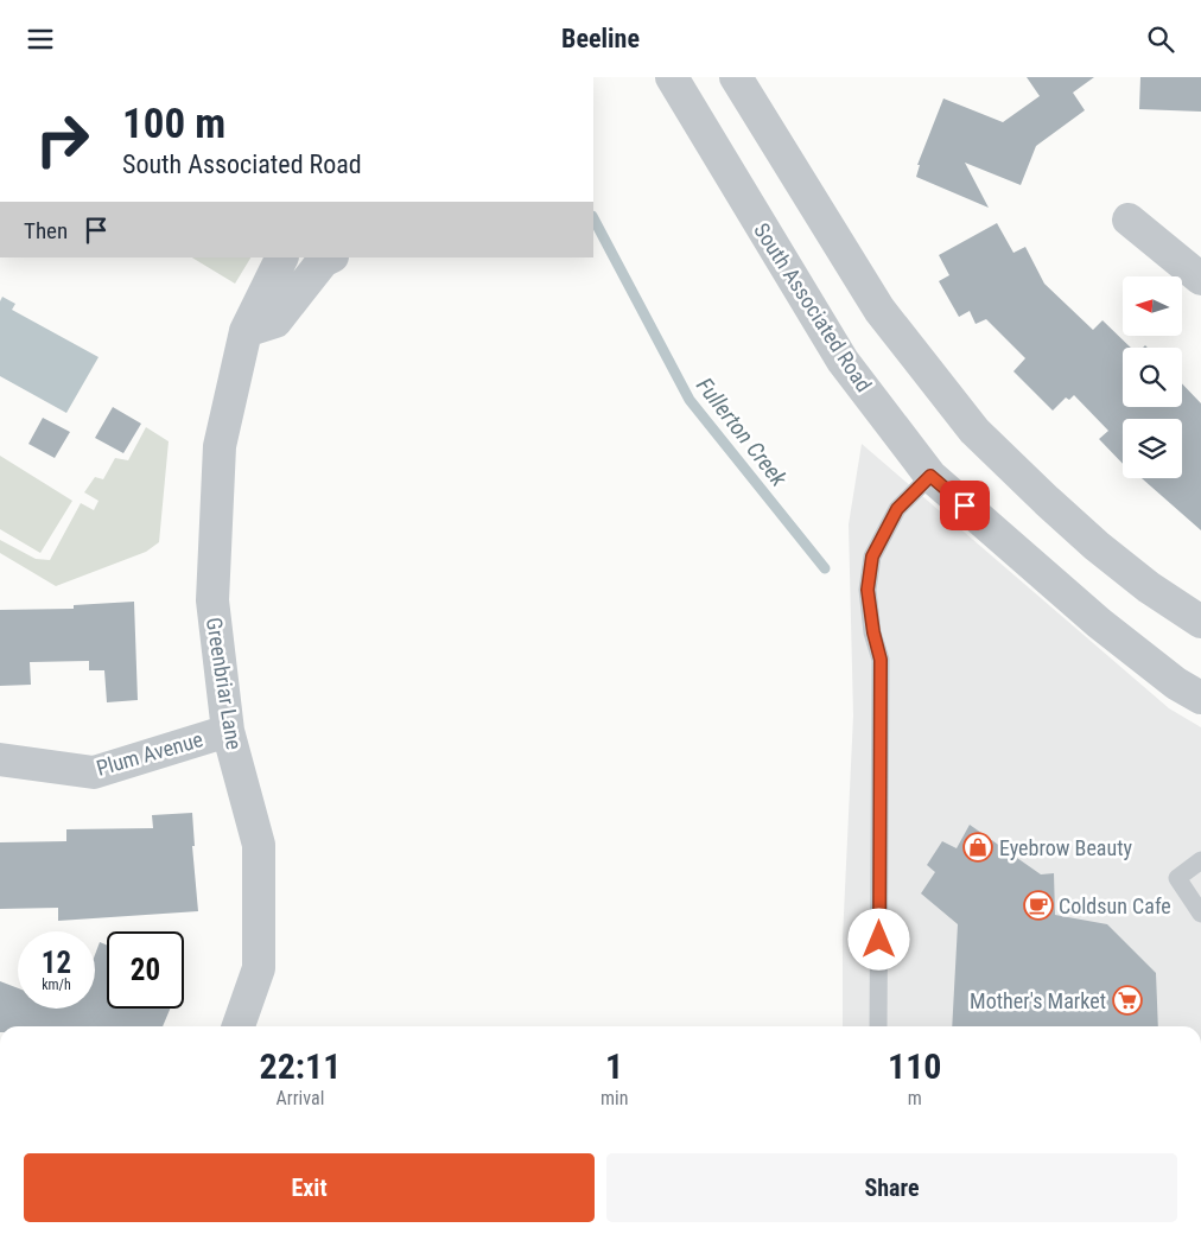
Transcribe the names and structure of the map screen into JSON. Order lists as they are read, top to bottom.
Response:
{
  "streets": {
    "street": ["South Associated Road", "Greenbriar Lane", "Plum Avenue"]
  },
  "crossings": [
    ["Greenbriar Lane", "Plum Avenue"]
  ],
  "water": ["Fullerton Creek"],
  "places": {
    "shop": ["Eyebrow Beauty"],
    "cafe": ["Coldsun Cafe"],
    "supermarket": ["Mother's Market"]
  },
  "north": "left",
  "page": {
    "header": "Beeline",
    "turn": ["100 m", "South Associated Road"],
    "then": "Then",
    "speed": "12 km/h",
    "limit": "20",
    "eta": [
      "22:11",
      "Arrival",
      "1",
      "min",
      "110",
      "m"
    ],
    "buttons": ["Exit", "Share"]
  }
}
